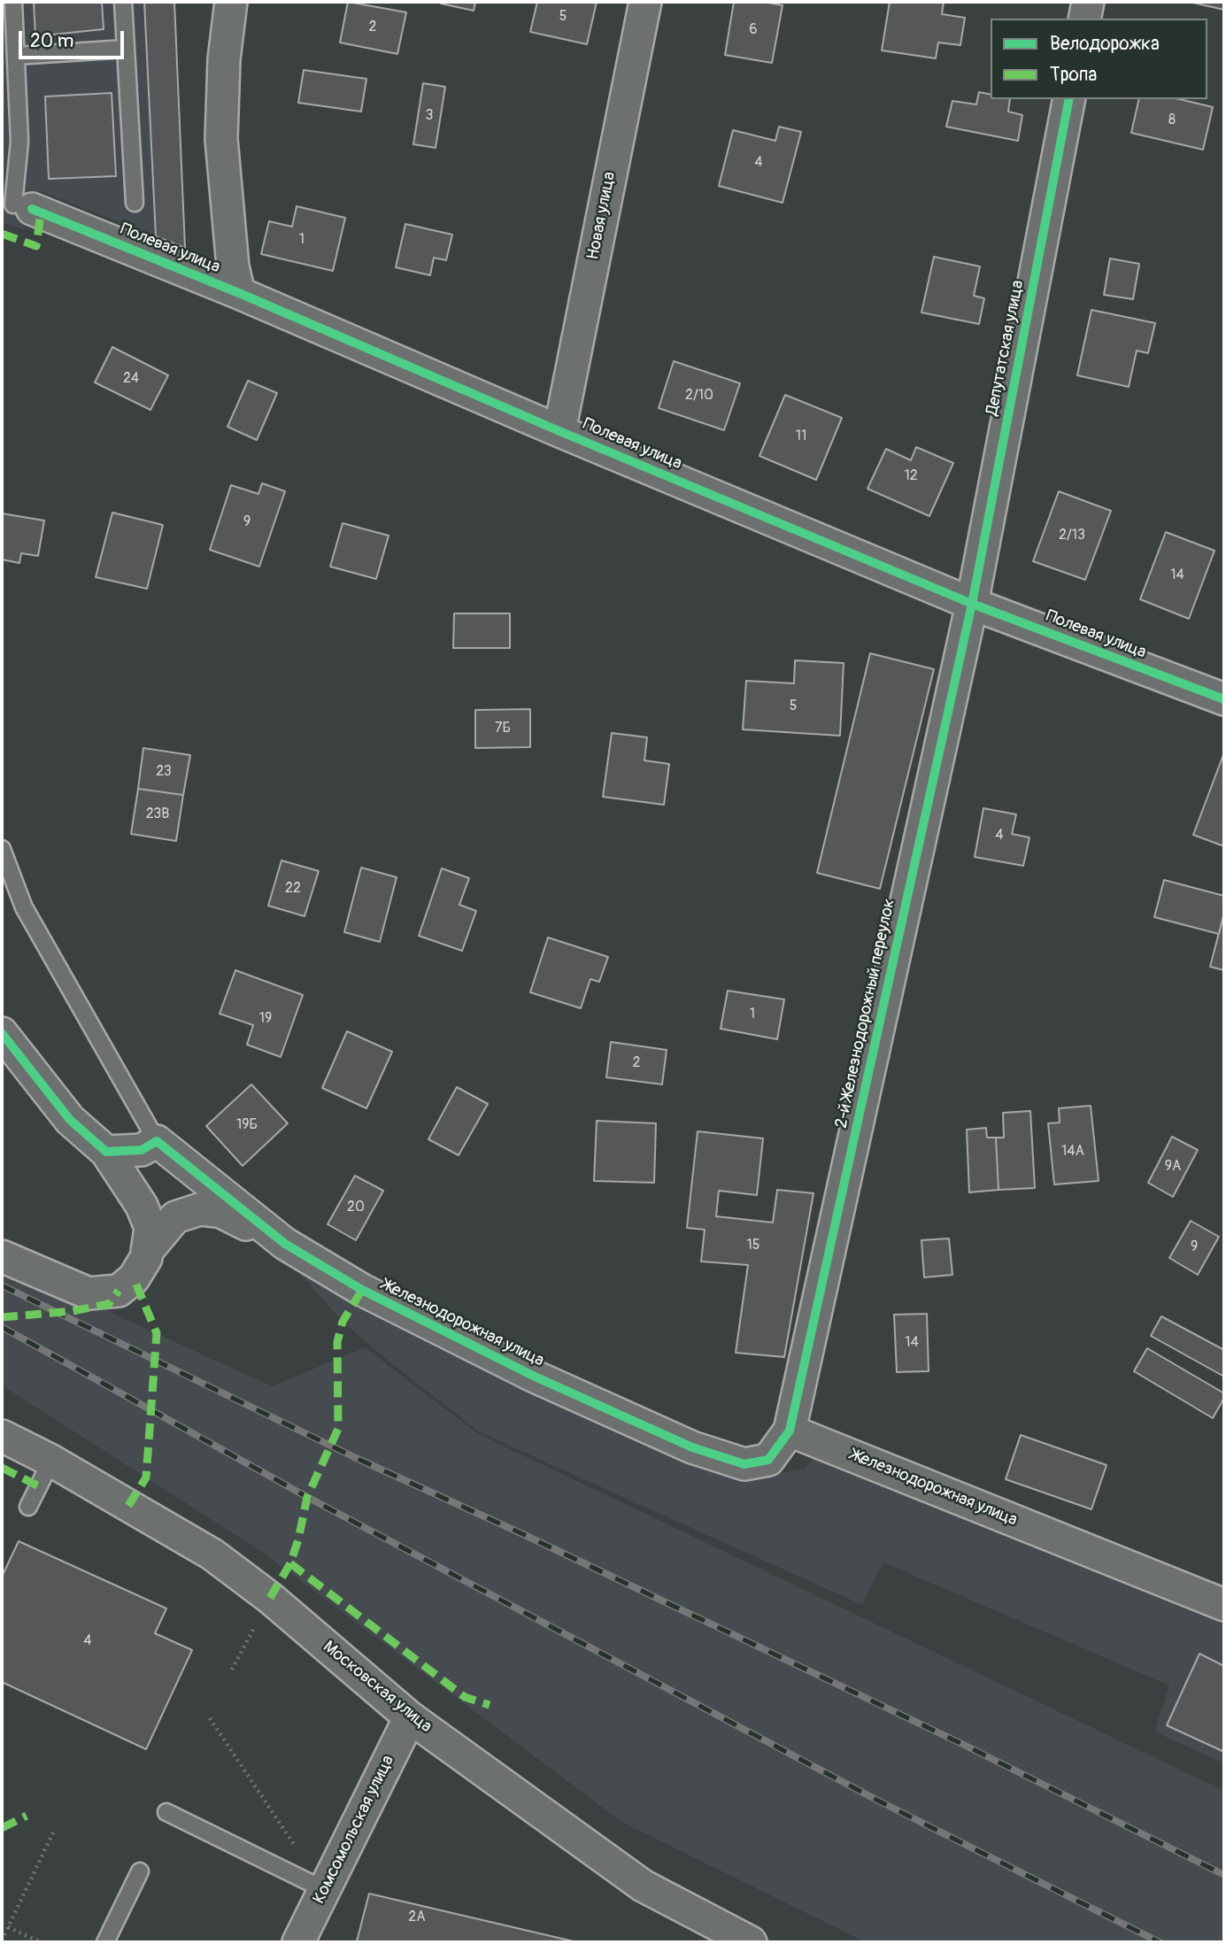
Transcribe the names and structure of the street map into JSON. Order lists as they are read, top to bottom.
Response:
{
  "streets": {
    "street": [
      "Новая улица",
      "Полевая улица",
      "Депутатская улица",
      "2-й Железнодорожный переулок",
      "Железнодорожная улица",
      "Московская улица",
      "Комсомольская улица"
    ]
  },
  "crossings": [
    ["Новая улица", "Полевая улица"],
    ["Полевая улица", "Депутатская улица"],
    ["Полевая улица", "2-й Железнодорожный переулок"],
    ["Депутатская улица", "2-й Железнодорожный переулок"],
    ["2-й Железнодорожный переулок", "Железнодорожная улица"],
    ["Московская улица", "Комсомольская улица"]
  ],
  "house_numbers": [
    "5",
    "2",
    "6",
    "3",
    "8",
    "4",
    "1",
    "24",
    "2/10",
    "11",
    "12",
    "9",
    "2/13",
    "14",
    "5",
    "7Б",
    "23",
    "23В",
    "4",
    "22",
    "1",
    "19",
    "2",
    "19Б",
    "14А",
    "9А",
    "20",
    "15",
    "9",
    "14",
    "4",
    "2А"
  ],
  "legend": ["Велодорожка", "Тропа"],
  "scale_bar": "20 m"
}
